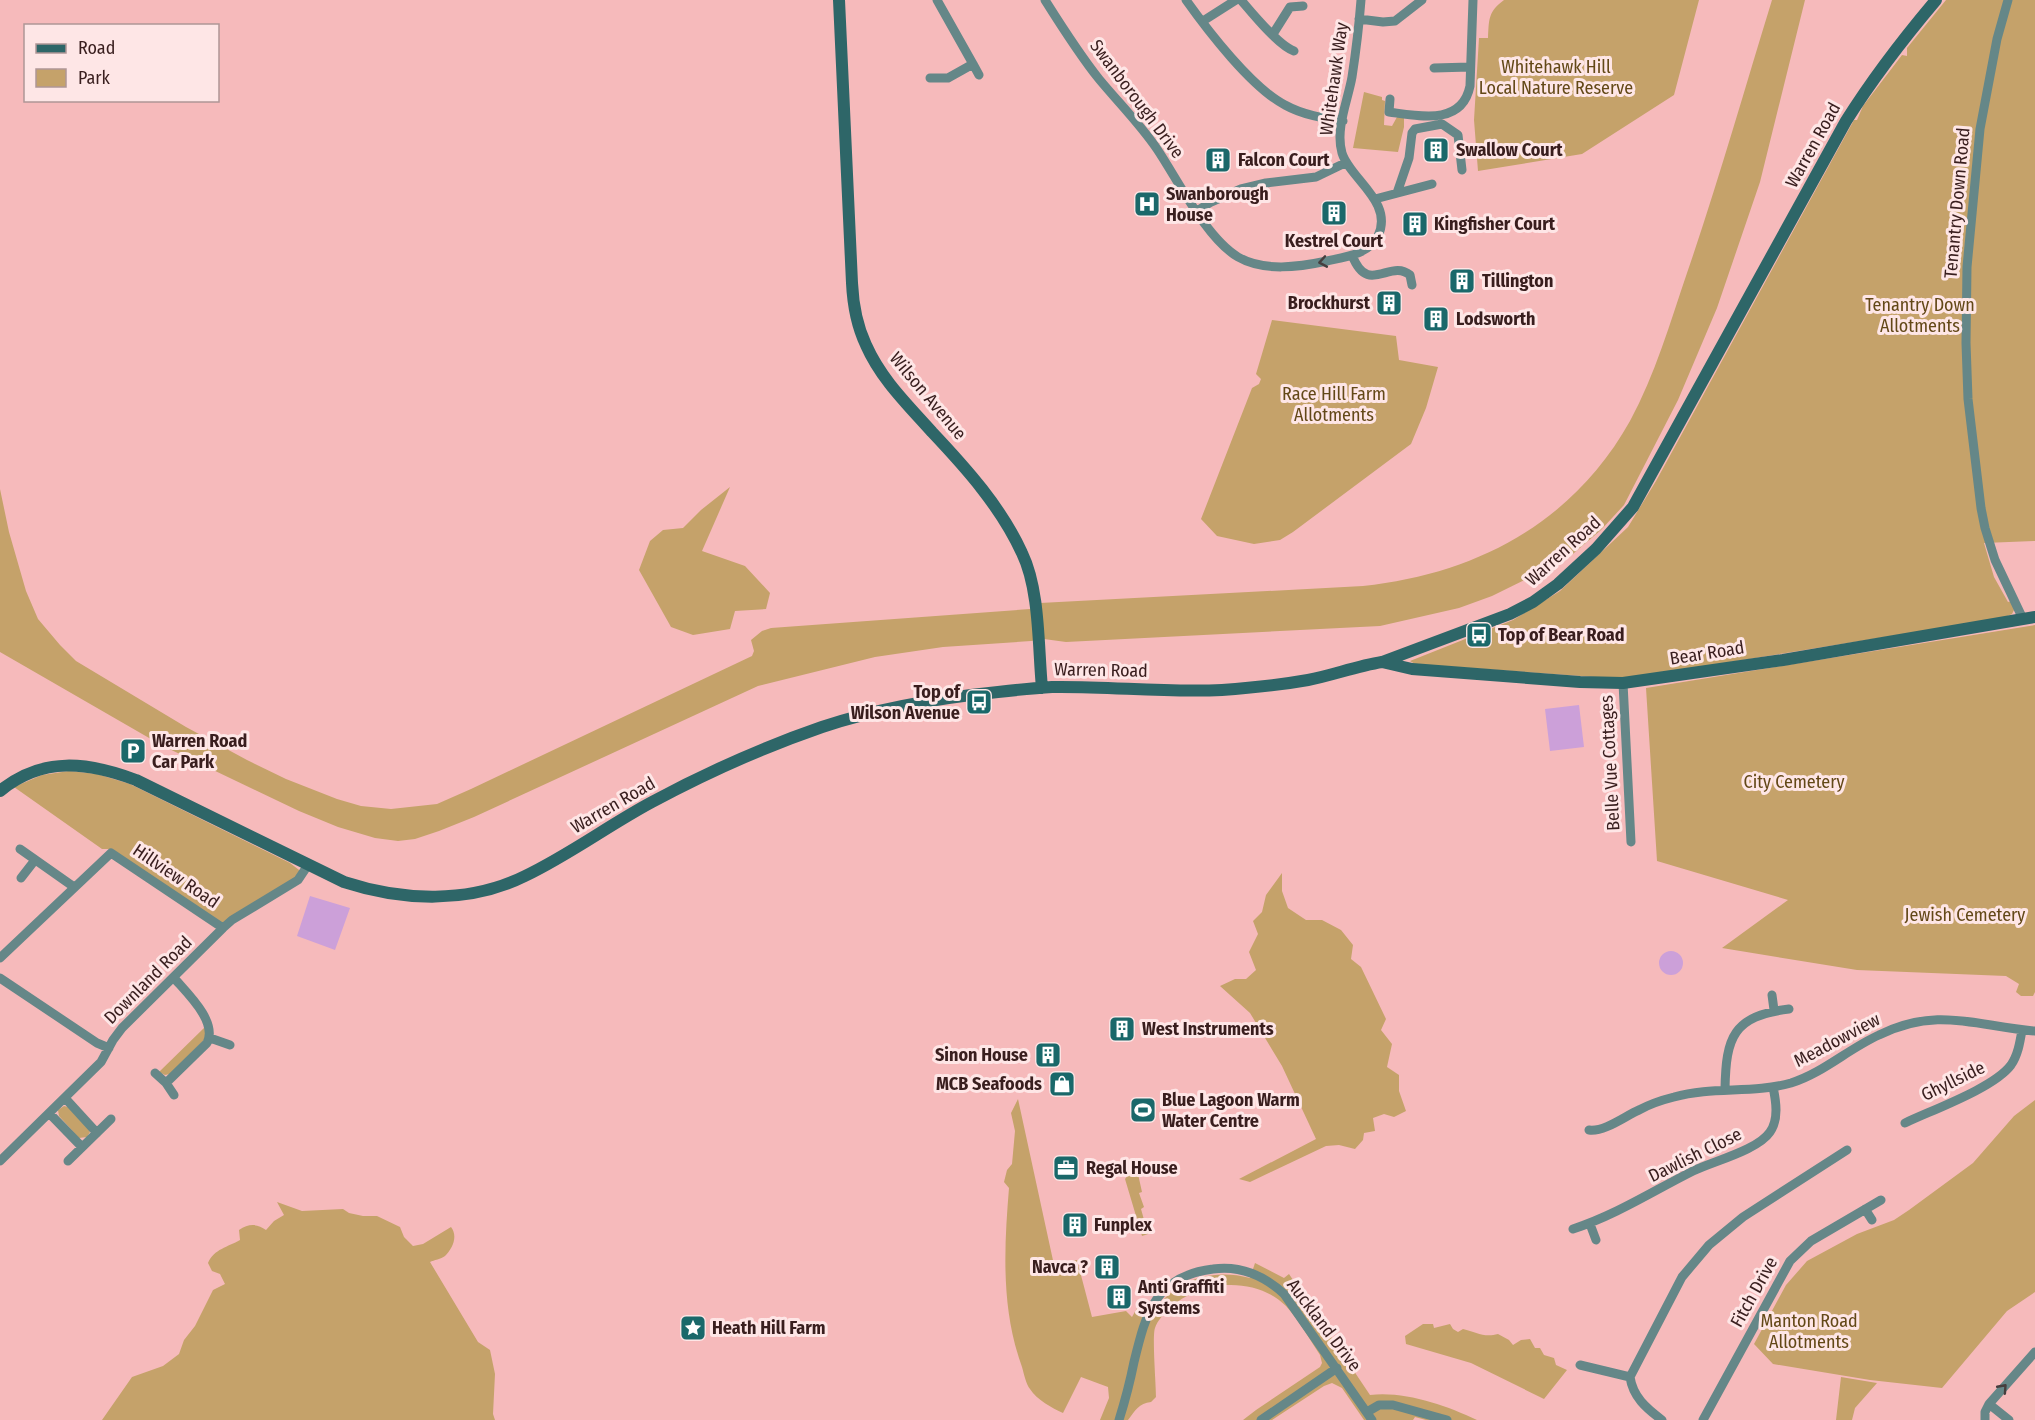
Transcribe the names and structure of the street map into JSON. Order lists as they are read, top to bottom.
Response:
{
  "streets": {
    "street": [
      "Whitehawk Way",
      "Swanborough Drive",
      "Warren Road",
      "Tenantry Down Road",
      "Wilson Avenue",
      "Bear Road",
      "Belle Vue Cottages",
      "Hillview Road",
      "Downland Road",
      "Meadowview",
      "Ghyllside",
      "Dawlish Close",
      "Fitch Drive",
      "Auckland Drive"
    ]
  },
  "crossings": [
    ["Warren Road", "Wilson Avenue"],
    ["Warren Road", "Bear Road"],
    ["Warren Road", "Downland Road"],
    ["Tenantry Down Road", "Bear Road"],
    ["Bear Road", "Belle Vue Cottages"],
    ["Hillview Road", "Downland Road"],
    ["Meadowview", "Ghyllside"],
    ["Meadowview", "Dawlish Close"]
  ],
  "parks": [
    "Whitehawk Hill Local Nature Reserve",
    "Tenantry Down Allotments",
    "Race Hill Farm Allotments",
    "City Cemetery",
    "Jewish Cemetery",
    "Manton Road Allotments"
  ],
  "places": {
    "building": [
      "Swallow Court",
      "Falcon Court",
      "Kestrel Court",
      "Kingfisher Court",
      "Tillington",
      "Brockhurst",
      "Lodsworth",
      "West Instruments",
      "Sinon House",
      "Funplex",
      "Navca ?",
      "Anti Graffiti Systems"
    ],
    "hospital": ["Swanborough House"],
    "bus stop": ["Top of Bear Road", "Top of Wilson Avenue"],
    "parking": ["Warren Road Car Park"],
    "shop": ["MCB Seafoods"],
    "sports": ["Blue Lagoon Warm Water Centre"],
    "office": ["Regal House"],
    "place": ["Heath Hill Farm"]
  },
  "legend": ["Road", "Park"]
}
